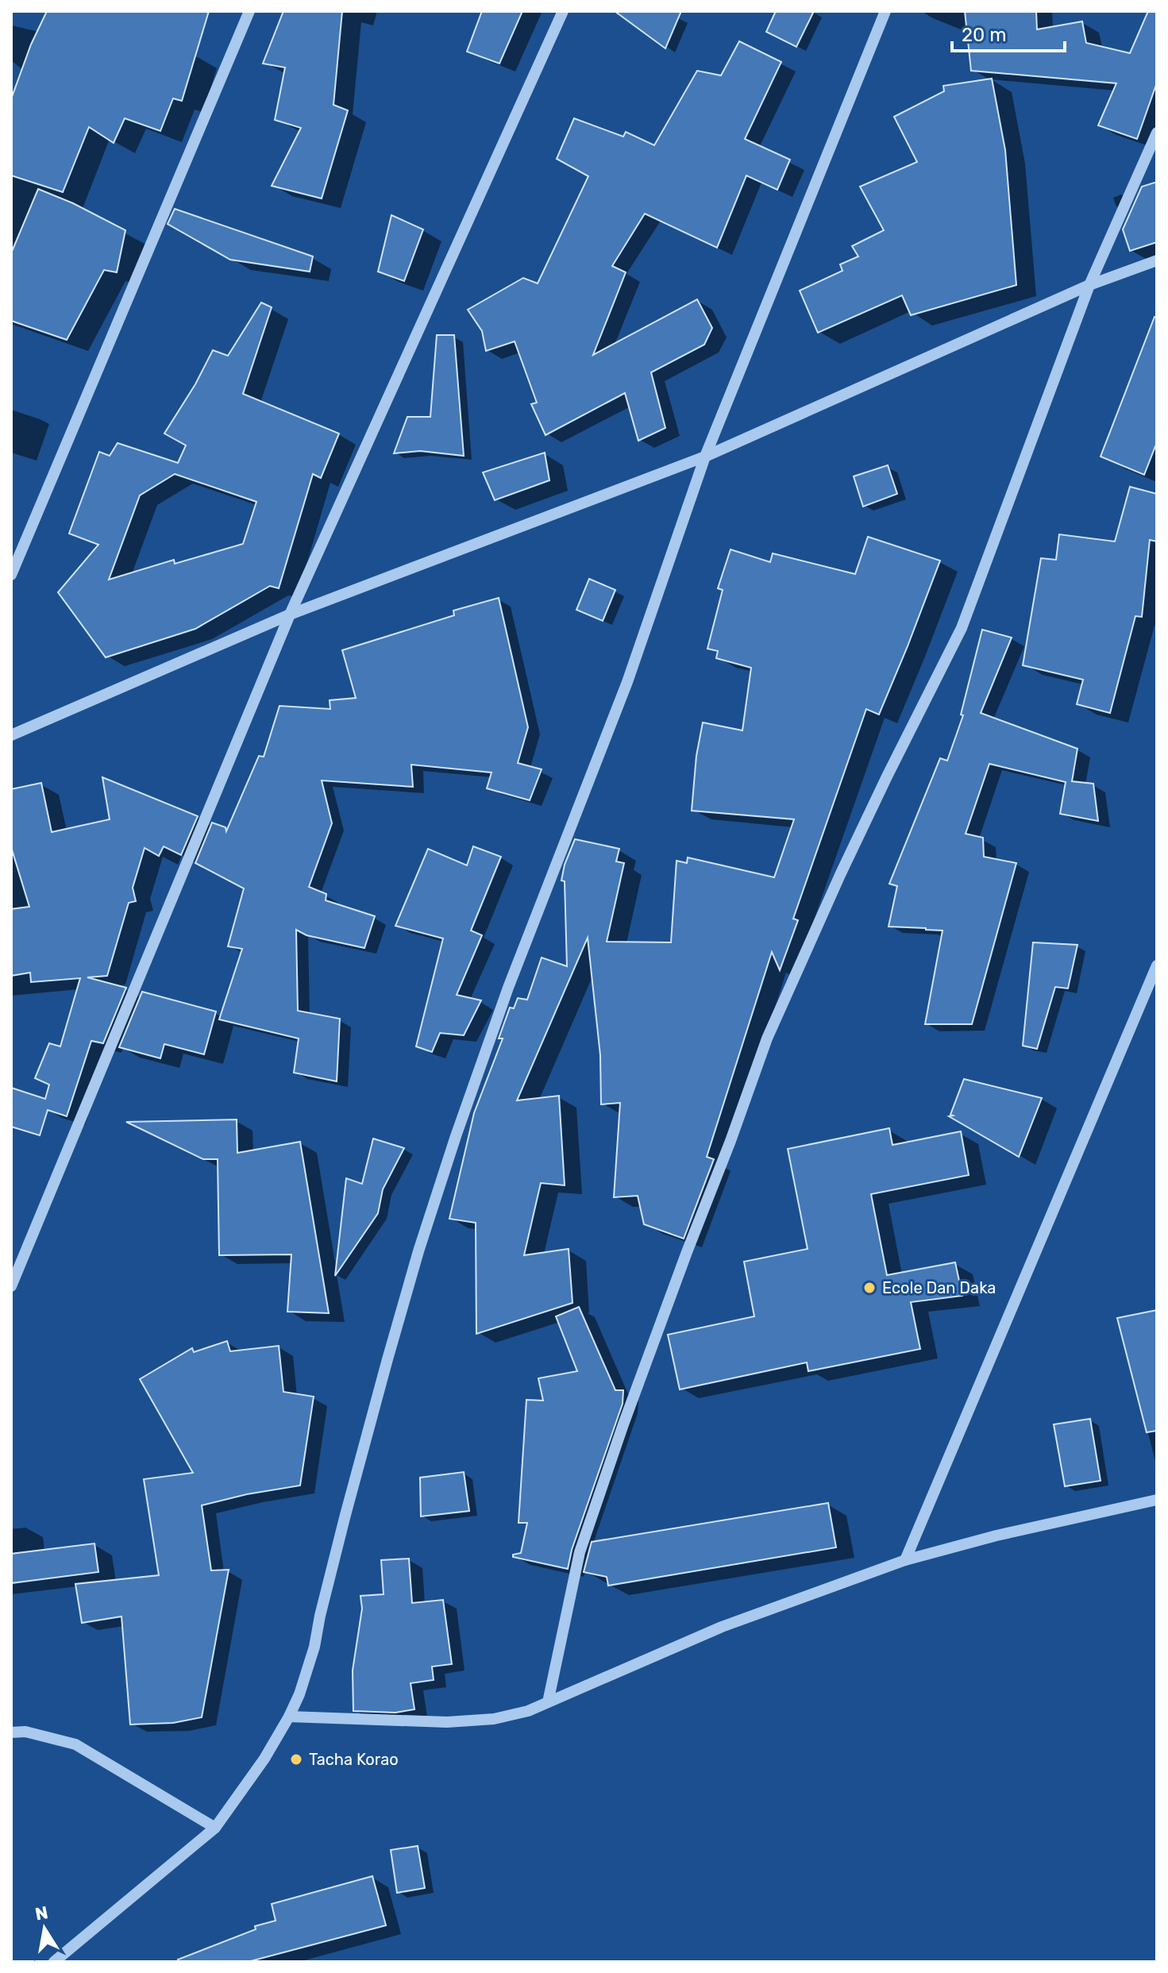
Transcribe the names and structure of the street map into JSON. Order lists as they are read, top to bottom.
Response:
{
  "places": ["Ecole Dan Daka", "Tacha Korao"],
  "scale_bar": "20 m",
  "north": "top"
}
